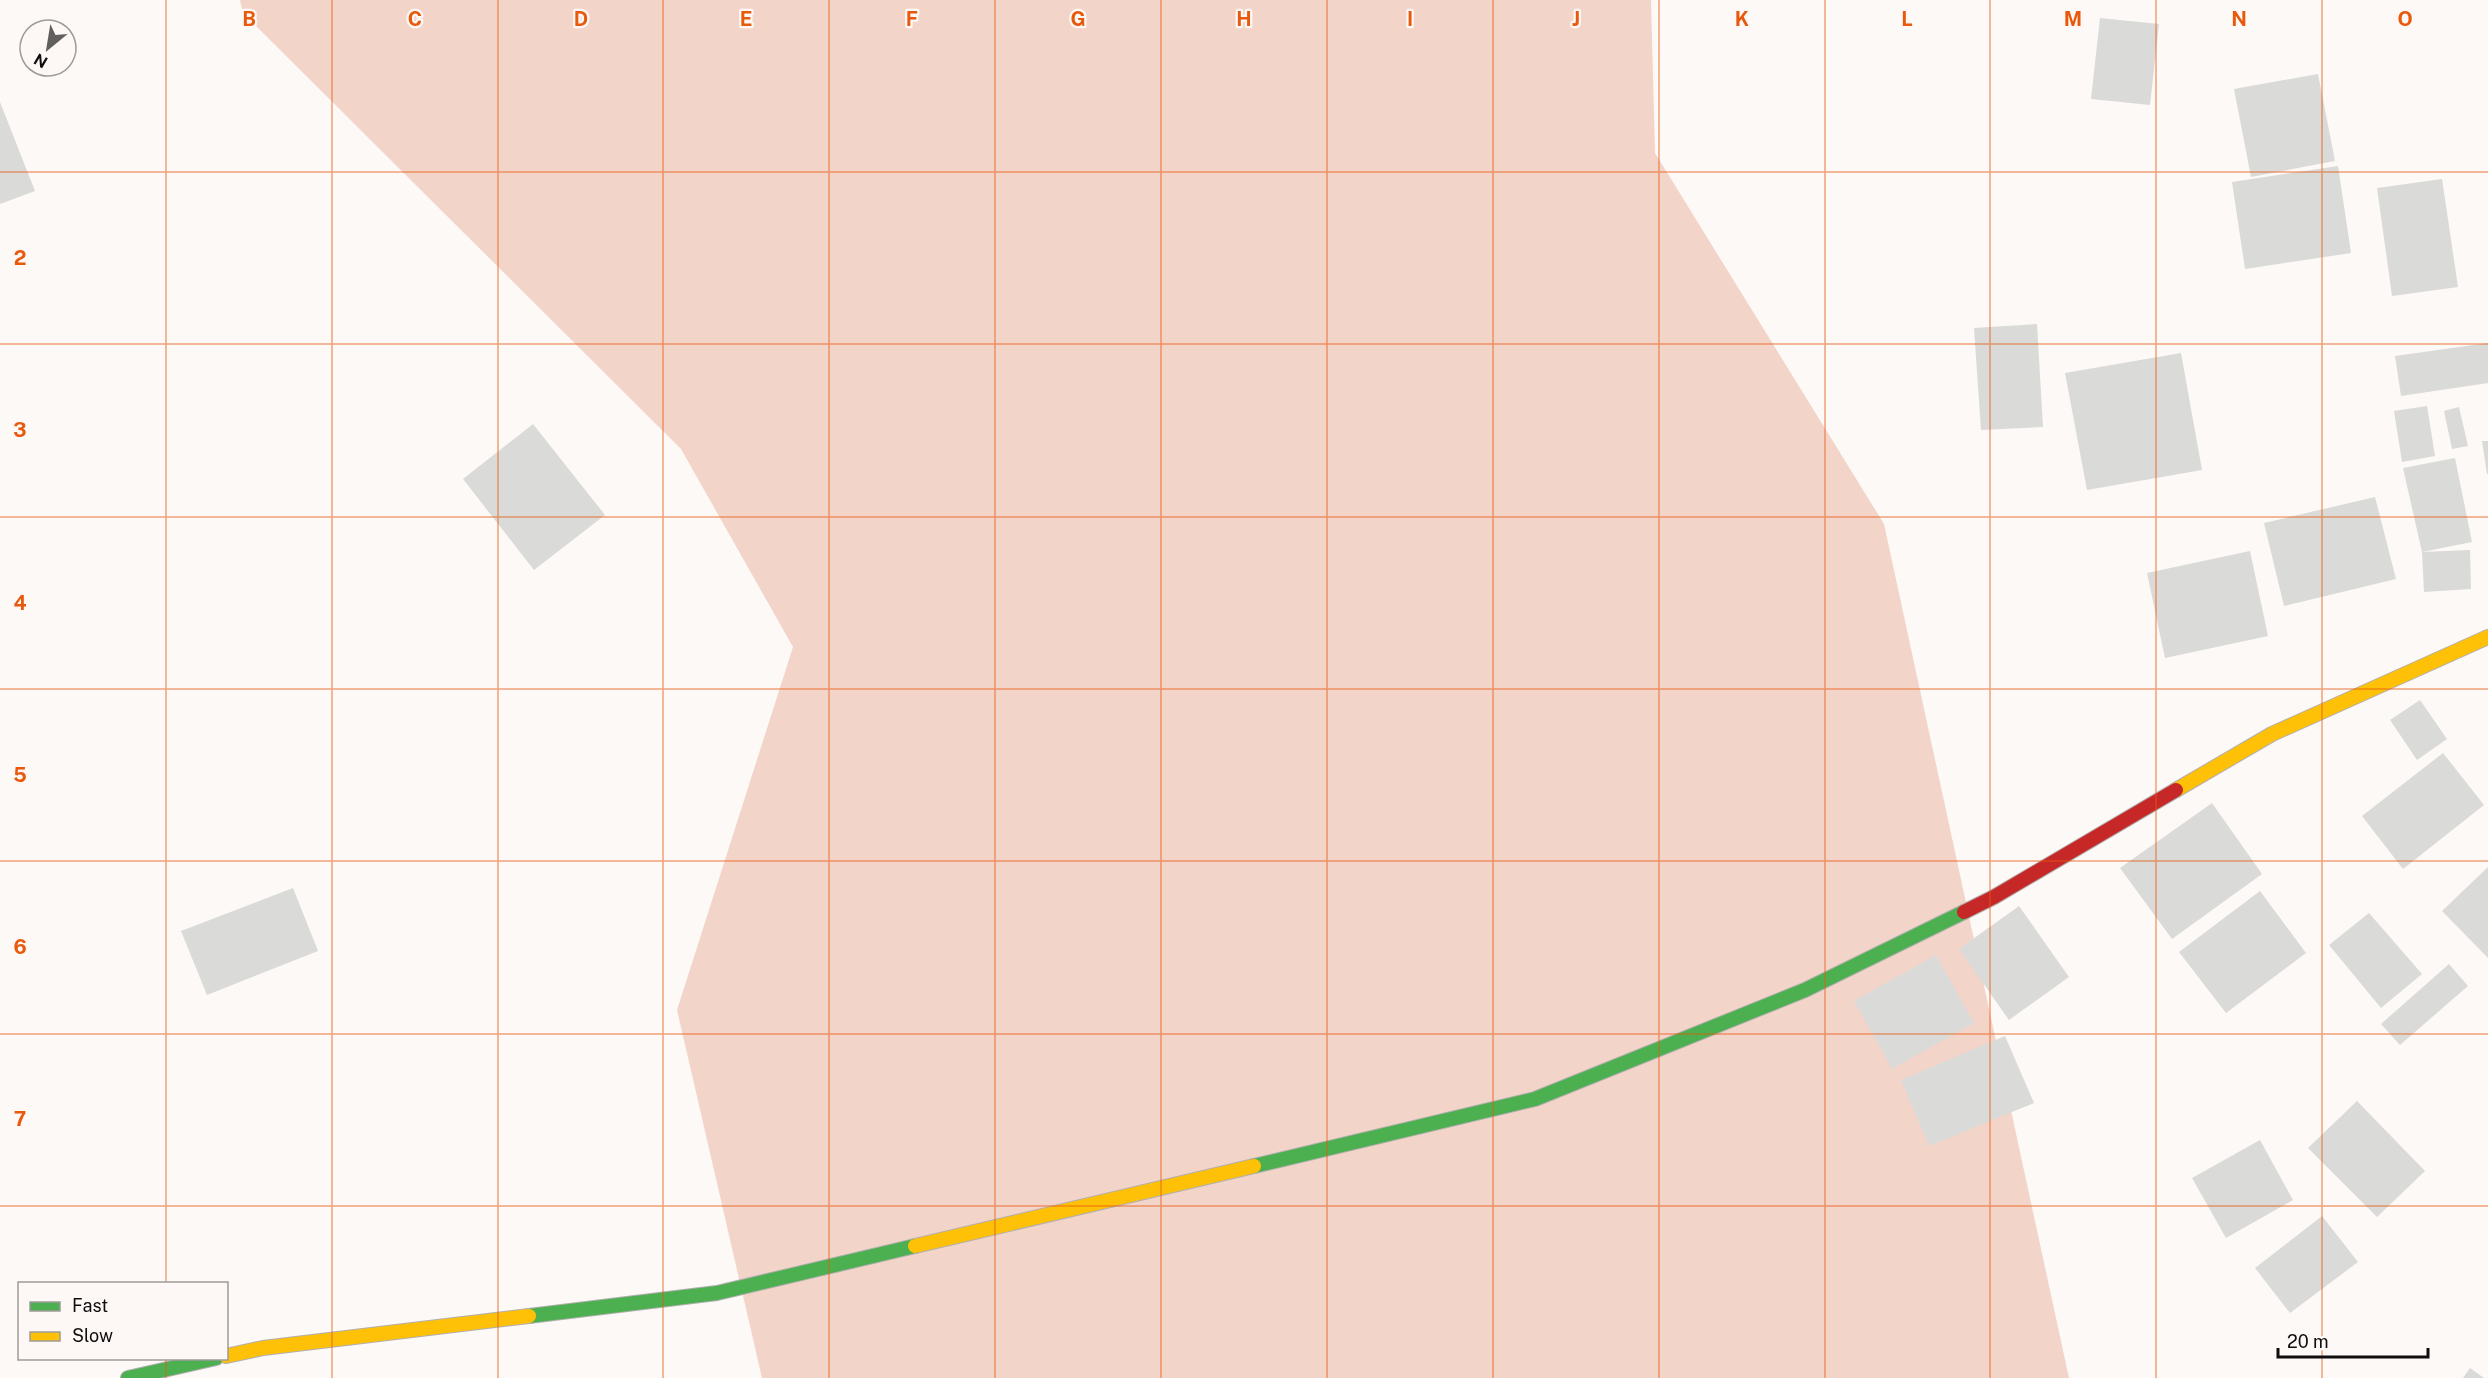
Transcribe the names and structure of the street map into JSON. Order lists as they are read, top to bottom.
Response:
{
  "legend": ["Fast", "Slow"],
  "scale_bar": "20 m",
  "north": "bottom left",
  "grid": {
    "columns": [
      "B",
      "C",
      "D",
      "E",
      "F",
      "G",
      "H",
      "I",
      "J",
      "K",
      "L",
      "M",
      "N",
      "O"
    ],
    "rows": [
      "2",
      "3",
      "4",
      "5",
      "6",
      "7"
    ]
  }
}
